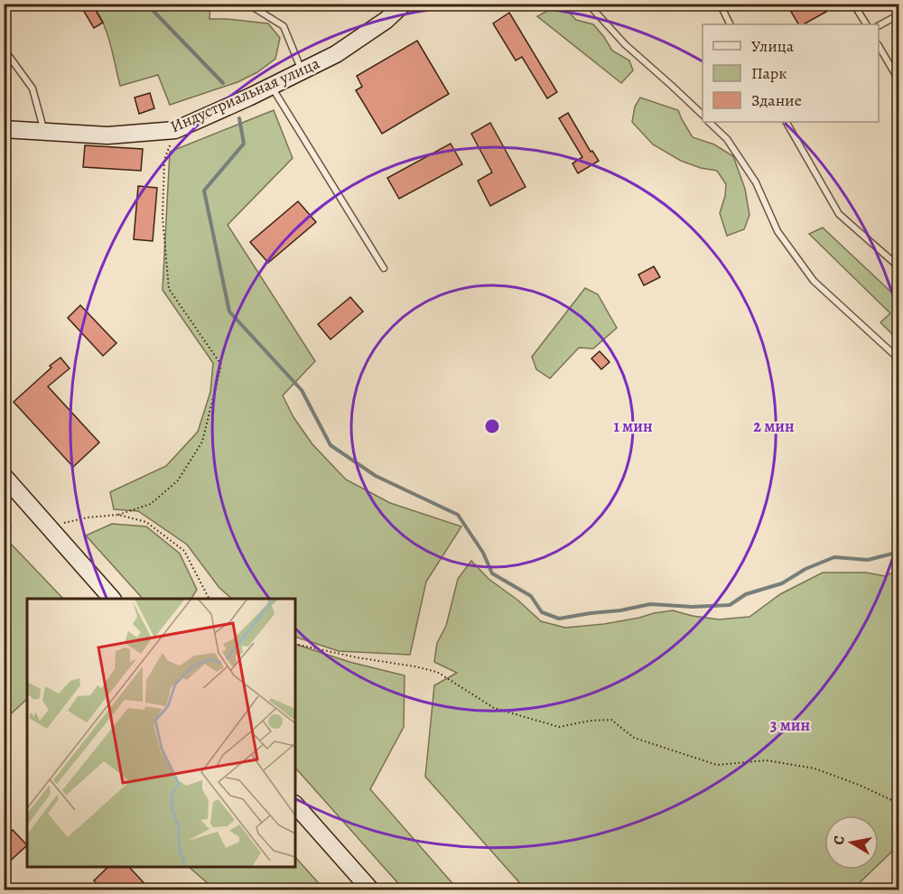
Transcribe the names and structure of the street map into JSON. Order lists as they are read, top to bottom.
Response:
{
  "streets": {
    "street": ["Индустриальная улица"]
  },
  "legend": ["Улица", "Парк", "Здание"],
  "north": "left",
  "rings": ["1 мин", "2 мин", "3 мин"]
}
